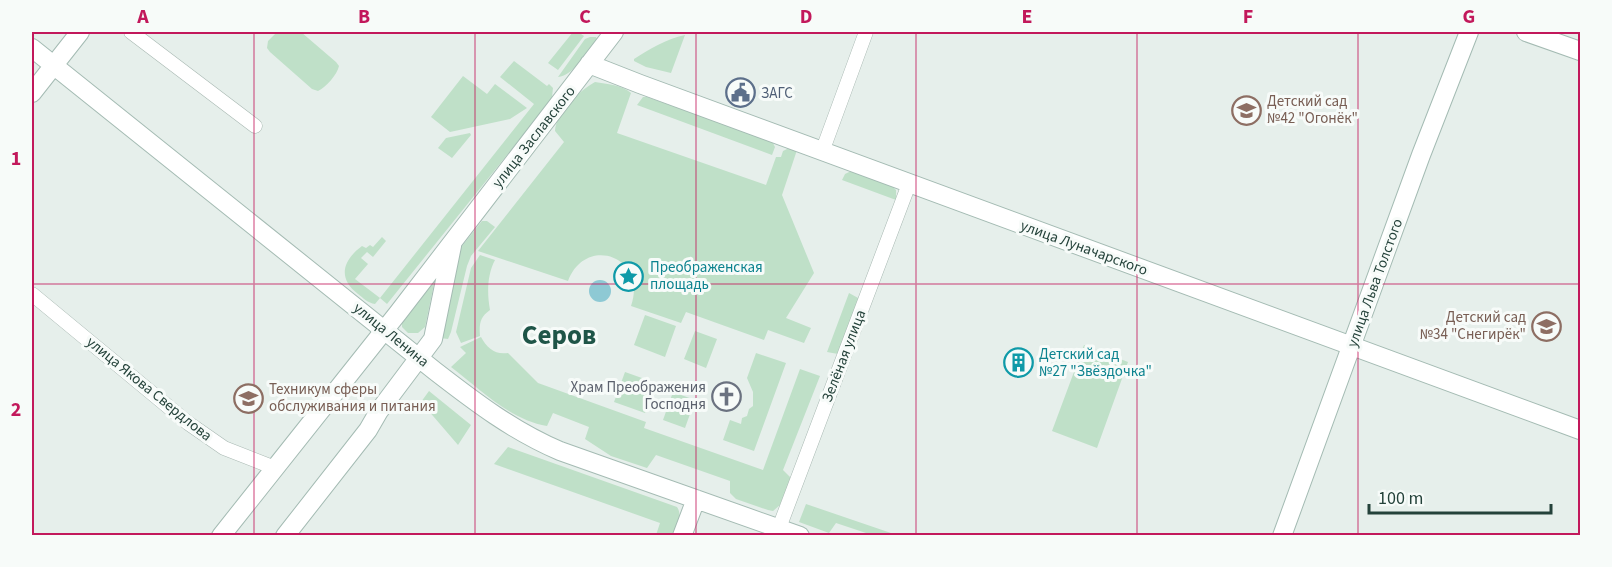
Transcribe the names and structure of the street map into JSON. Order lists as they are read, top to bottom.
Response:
{
  "streets": {
    "street": [
      "улица Заславского",
      "улица Луначарского",
      "улица Льва Толстого",
      "улица Ленина",
      "Зелёная улица",
      "улица Якова Свердлова"
    ]
  },
  "crossings": [
    ["улица Заславского", "улица Луначарского"],
    ["улица Заславского", "улица Ленина"],
    ["улица Заславского", "улица Якова Свердлова"],
    ["улица Луначарского", "улица Льва Толстого"],
    ["улица Луначарского", "Зелёная улица"],
    ["улица Ленина", "Зелёная улица"]
  ],
  "districts": ["Серов"],
  "places": {
    "public building": ["ЗАГС"],
    "school or university": ["Детский сад №42 \"Огонёк\"", "Детский сад №34 \"Снегирёк\"", "Техникум сферы обслуживания и питания"],
    "place": ["Преображенская площадь"],
    "building": ["Детский сад №27 \"Звёздочка\""],
    "church": ["Храм Преображения Господня"]
  },
  "scale_bar": "100 m",
  "grid": {
    "columns": [
      "A",
      "B",
      "C",
      "D",
      "E",
      "F",
      "G"
    ],
    "rows": ["1", "2"]
  }
}
